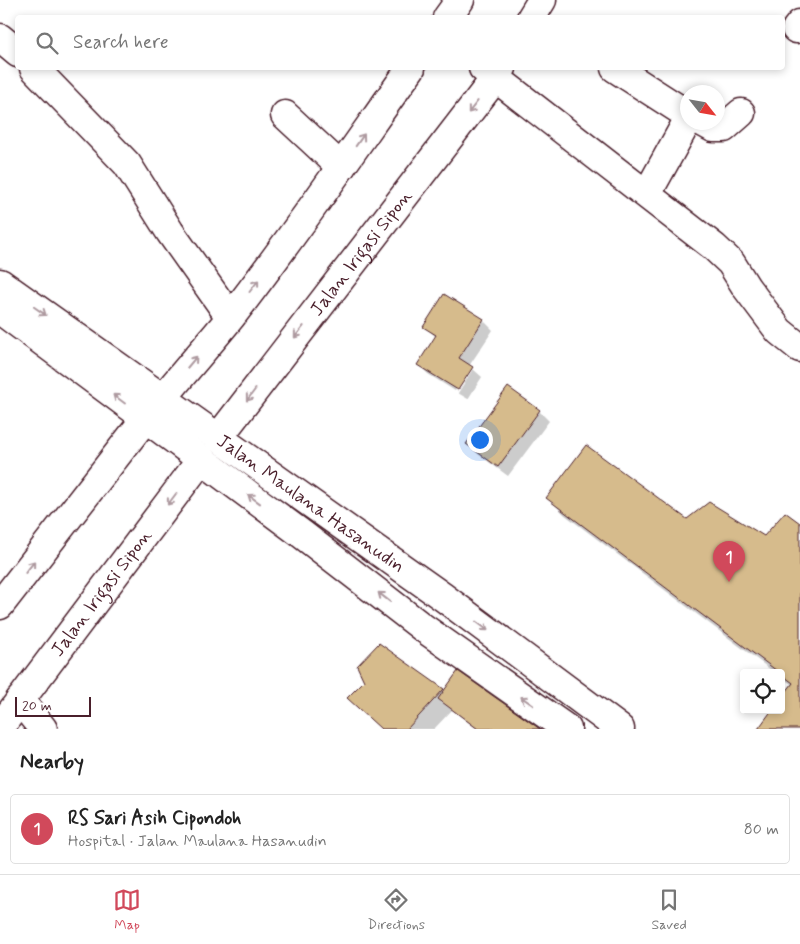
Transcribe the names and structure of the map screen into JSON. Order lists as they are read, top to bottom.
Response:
{
  "streets": {
    "street": ["Jalan Irigasi Sipon", "Jalan Maulana Hasanudin"]
  },
  "crossings": [
    ["Jalan Irigasi Sipon", "Jalan Maulana Hasanudin"]
  ],
  "scale_bar": "20 m",
  "north": "bottom right",
  "page": {
    "search": "Search here",
    "pins": "1",
    "scale": "20 m",
    "heading": "Nearby",
    "list": [
      {
        "mark": "1",
        "name": "RS Sari Asih Cipondoh",
        "note": "Hospital · Jalan Maulana Hasanudin",
        "value": "80 m"
      }
    ],
    "nav": ["Map", "Directions", "Saved"]
  }
}
